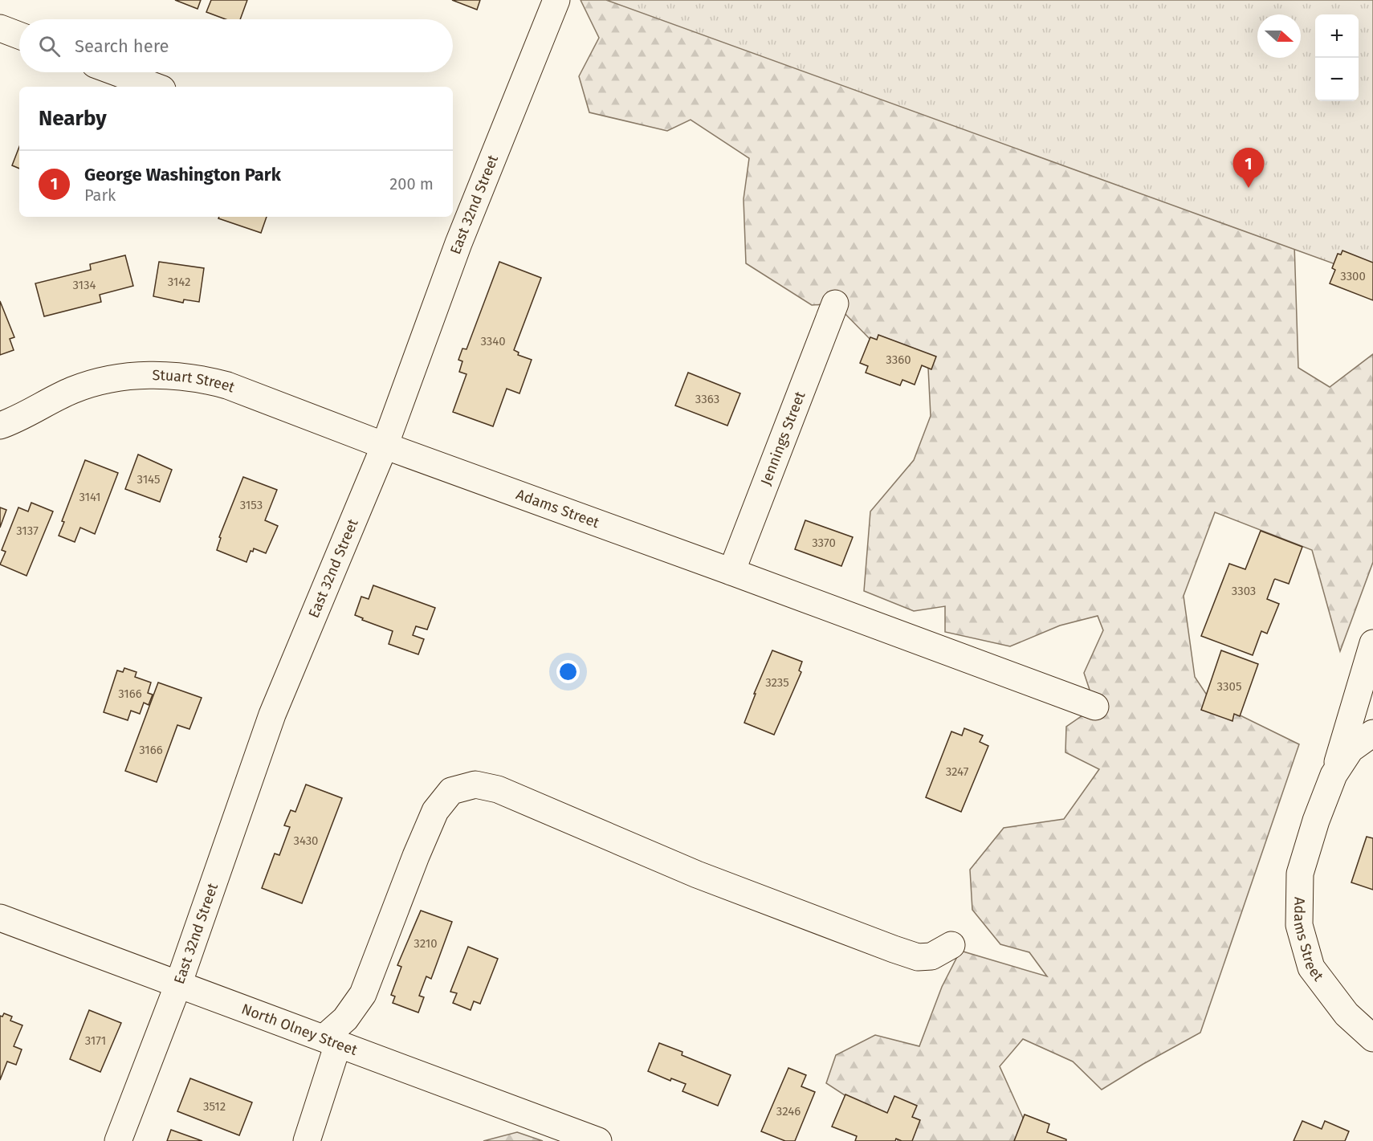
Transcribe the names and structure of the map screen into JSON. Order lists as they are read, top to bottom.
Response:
{
  "streets": {
    "street": [
      "East 32nd Street",
      "Stuart Street",
      "Jennings Street",
      "Adams Street",
      "North Olney Street"
    ]
  },
  "crossings": [
    ["East 32nd Street", "Stuart Street"],
    ["East 32nd Street", "Adams Street"],
    ["East 32nd Street", "North Olney Street"],
    ["Stuart Street", "Adams Street"],
    ["Jennings Street", "Adams Street"]
  ],
  "house_numbers": [
    "3300",
    "3142",
    "3134",
    "3340",
    "3360",
    "3363",
    "3145",
    "3141",
    "3153",
    "3137",
    "3370",
    "3303",
    "3235",
    "3305",
    "3166",
    "3166",
    "3247",
    "3430",
    "3210",
    "3171",
    "3512",
    "3246"
  ],
  "north": "right",
  "page": {
    "map_buttons": ["+", "−"],
    "search": "Search here",
    "heading": "Nearby",
    "pins": "1",
    "list": [
      {
        "mark": "1",
        "name": "George Washington Park",
        "note": "Park",
        "value": "200 m"
      }
    ]
  }
}
